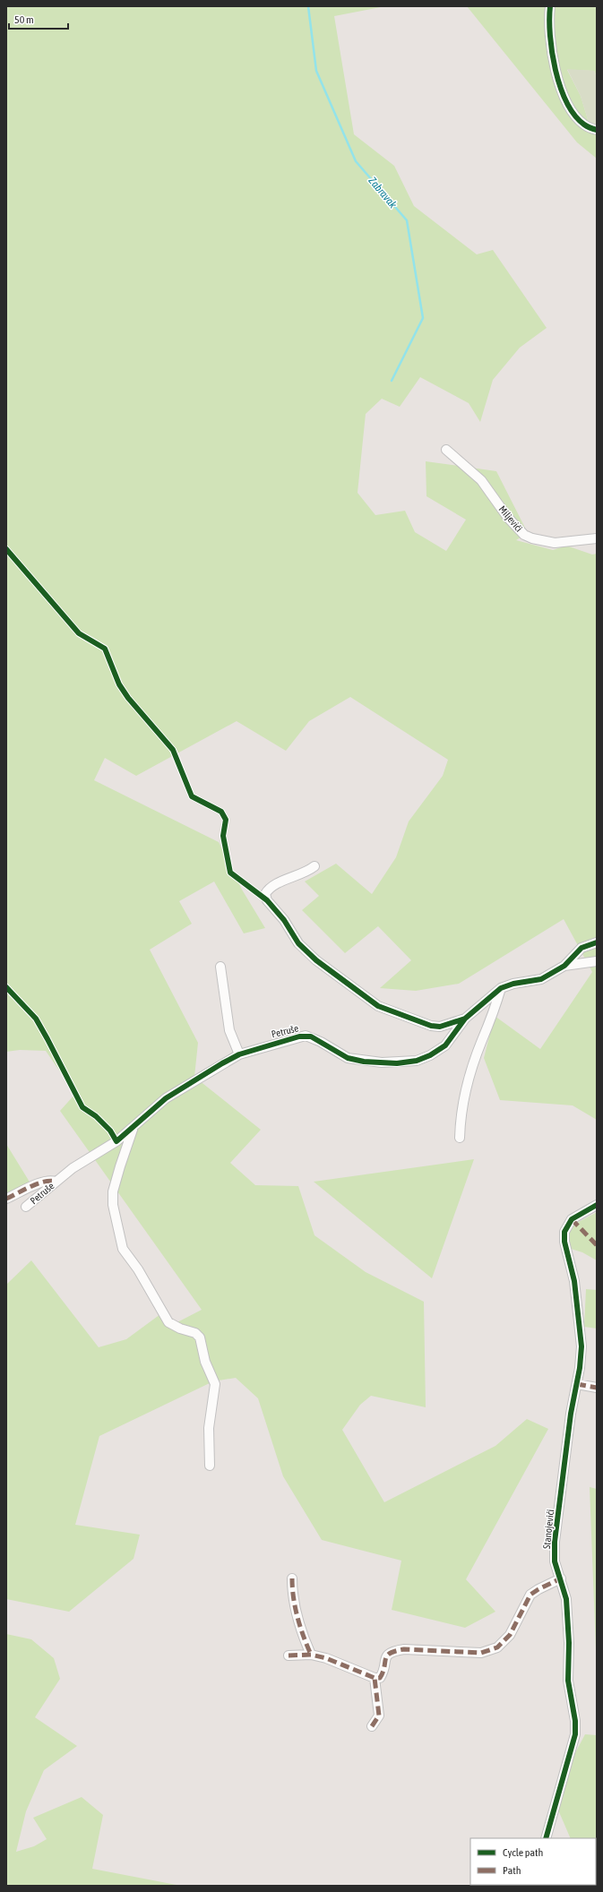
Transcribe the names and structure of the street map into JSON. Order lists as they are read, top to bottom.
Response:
{
  "streets": {
    "street": ["Miljevići", "Petruše", "Stanojevići"]
  },
  "water": ["Zabravak"],
  "legend": ["Cycle path", "Path"],
  "scale_bar": "50 m"
}
